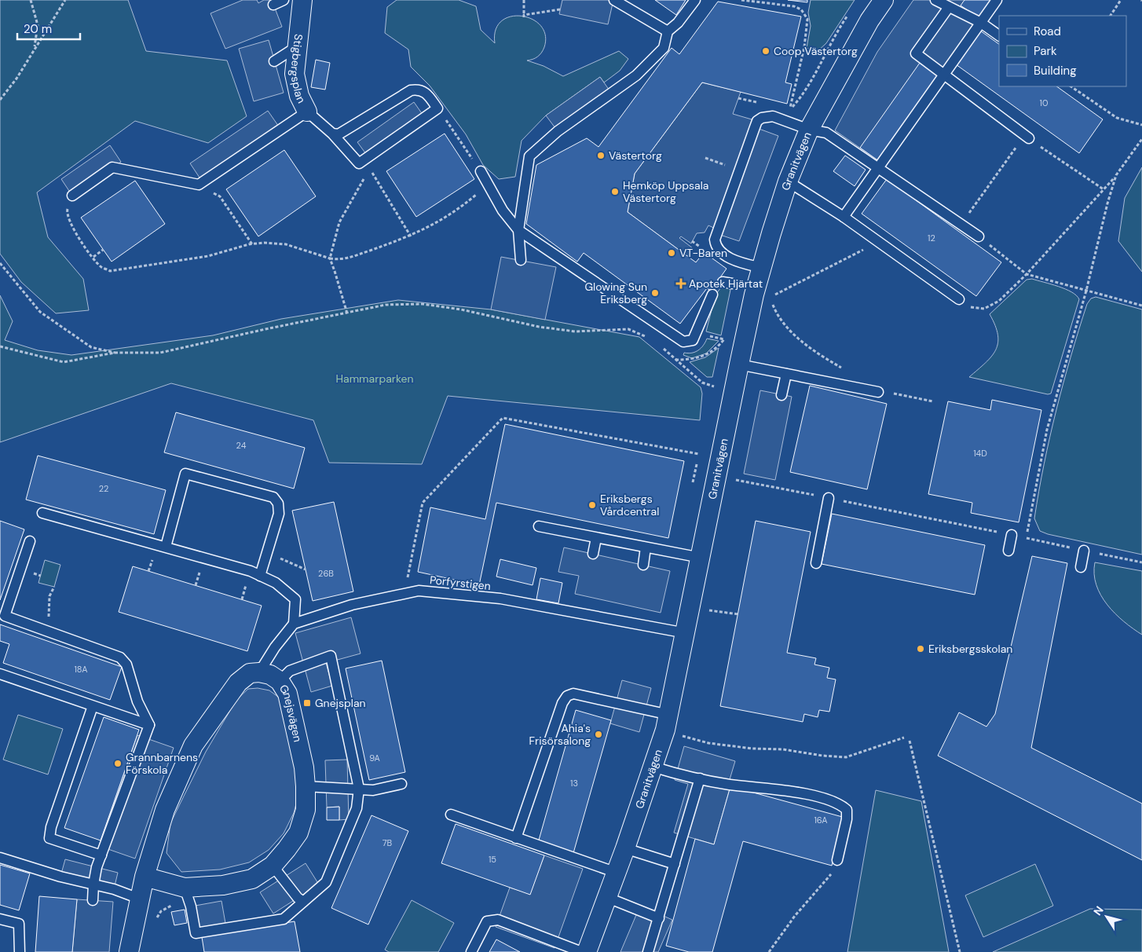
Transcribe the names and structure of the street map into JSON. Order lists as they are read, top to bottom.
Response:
{
  "streets": {
    "street": ["Stigbergsplan", "Granitvägen", "Gnejsvägen"],
    "lane": ["Porfyrstigen"]
  },
  "crossings": [
    ["Granitvägen", "Porfyrstigen"]
  ],
  "parks": ["Hammarparken"],
  "places": {
    "other": [
      "Coop Västertorg",
      "Västertorg",
      "Hemköp Uppsala Västertorg",
      "VT-Baren",
      "Glowing Sun Eriksberg",
      "Eriksbergs Vårdcentral",
      "Eriksbergsskolan",
      "Ahia's Frisörsalong",
      "Grannbarnens Förskola"
    ],
    "health": ["Apotek Hjärtat"],
    "transit": ["Gnejsplan"]
  },
  "house_numbers": [
    "10",
    "12",
    "24",
    "14D",
    "22",
    "26B",
    "18A",
    "9A",
    "13",
    "16A",
    "7B",
    "15"
  ],
  "legend": ["Road", "Park", "Building"],
  "scale_bar": "20 m",
  "north": "top left"
}
